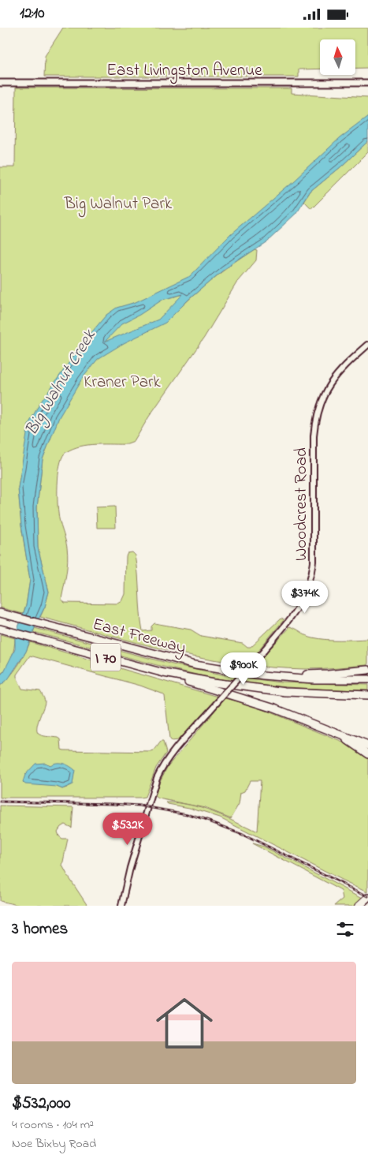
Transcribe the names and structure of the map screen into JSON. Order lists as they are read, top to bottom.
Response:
{
  "streets": {
    "highway": ["East Freeway", "I 70"],
    "main road": ["East Livingston Avenue"],
    "street": ["Woodcrest Road"]
  },
  "water": ["Big Walnut Creek"],
  "parks": ["Big Walnut Park", "Kraner Park"],
  "north": "top",
  "page": {
    "status": "12:10",
    "price": ["$374K", "$900K", "$532K"],
    "heading": "3 homes",
    "list": [
      {
        "name": "$532,000",
        "note": "4 rooms · 104 m² · Noe Bixby Road"
      }
    ]
  }
}
